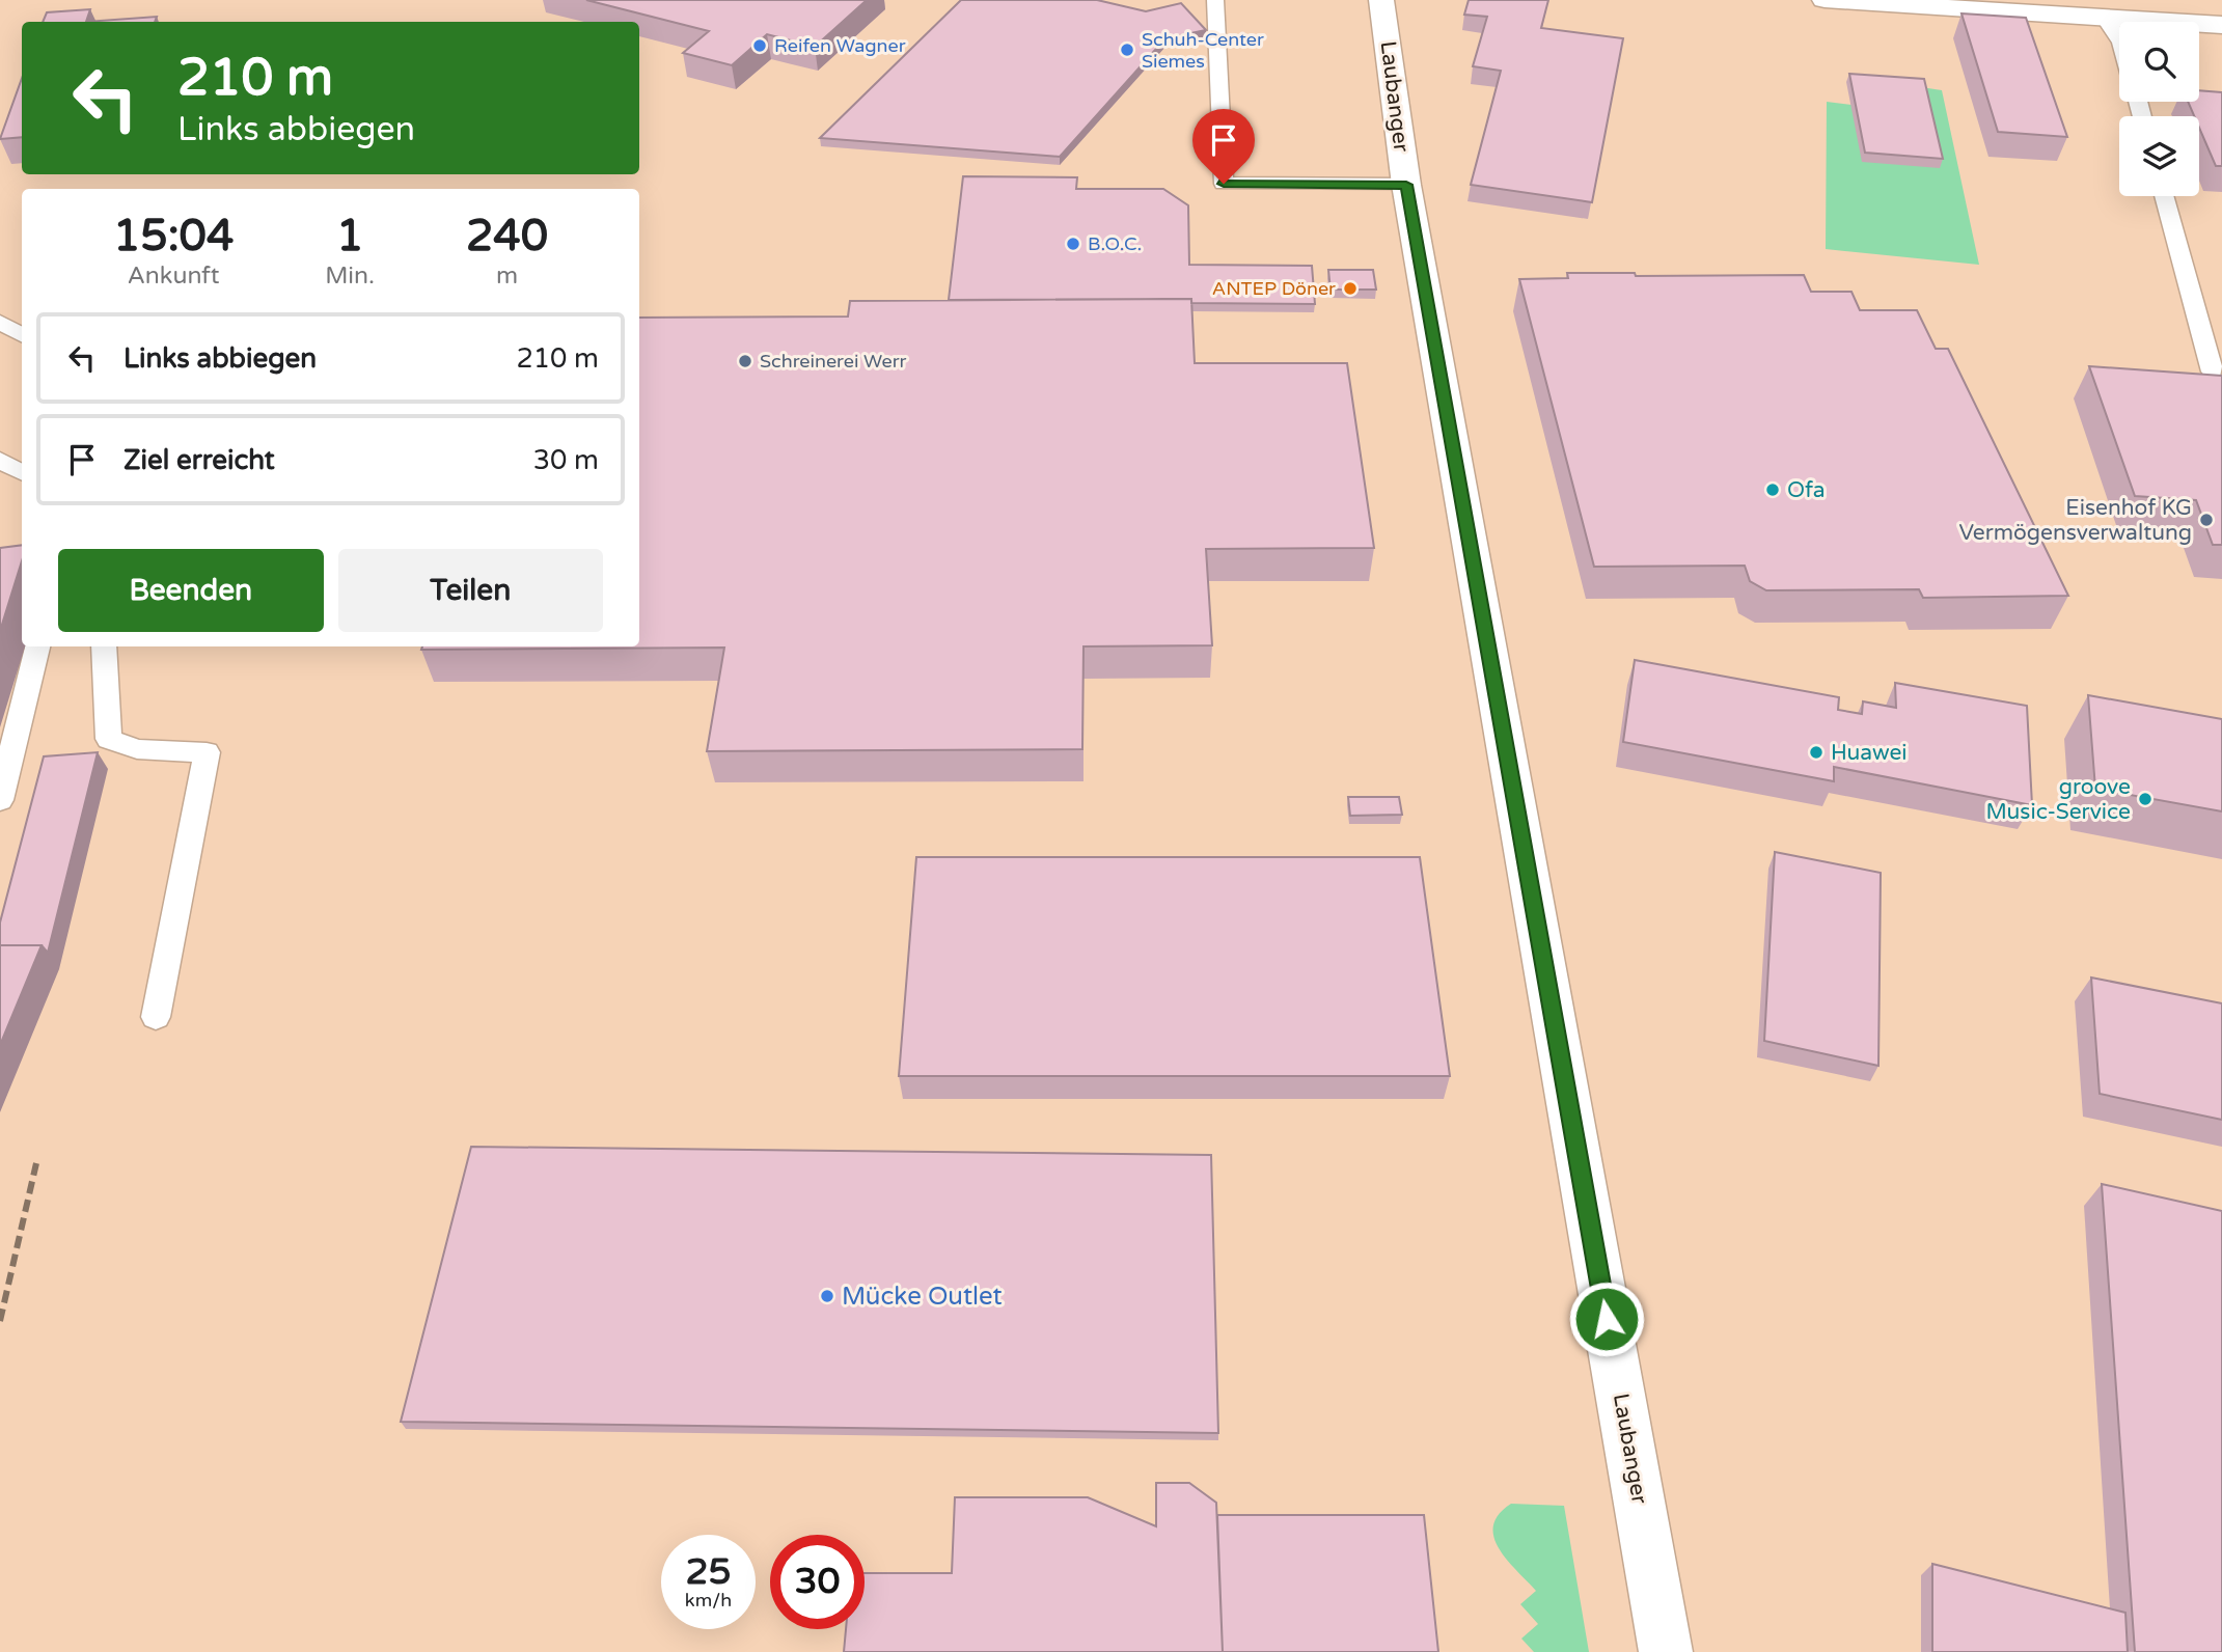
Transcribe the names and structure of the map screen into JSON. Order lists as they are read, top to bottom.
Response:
{
  "streets": {
    "street": ["Laubanger"]
  },
  "places": [
    "Reifen Wagner",
    "Schuh-Center Siemes",
    "B.O.C.",
    "ANTEP Döner",
    "Schreinerei Werr",
    "Ofa",
    "Eisenhof KG Vermögensverwaltung",
    "Huawei",
    "groove Music-Service",
    "Mücke Outlet"
  ],
  "page": {
    "turn": ["210 m", "Links abbiegen"],
    "eta": [
      "15:04",
      "Ankunft",
      "1",
      "Min.",
      "240",
      "m"
    ],
    "list": [
      {
        "name": "Links abbiegen",
        "value": "210 m"
      },
      {
        "name": "Ziel erreicht",
        "value": "30 m"
      }
    ],
    "buttons": ["Beenden", "Teilen"],
    "speed": "25 km/h",
    "limit": "30"
  }
}
